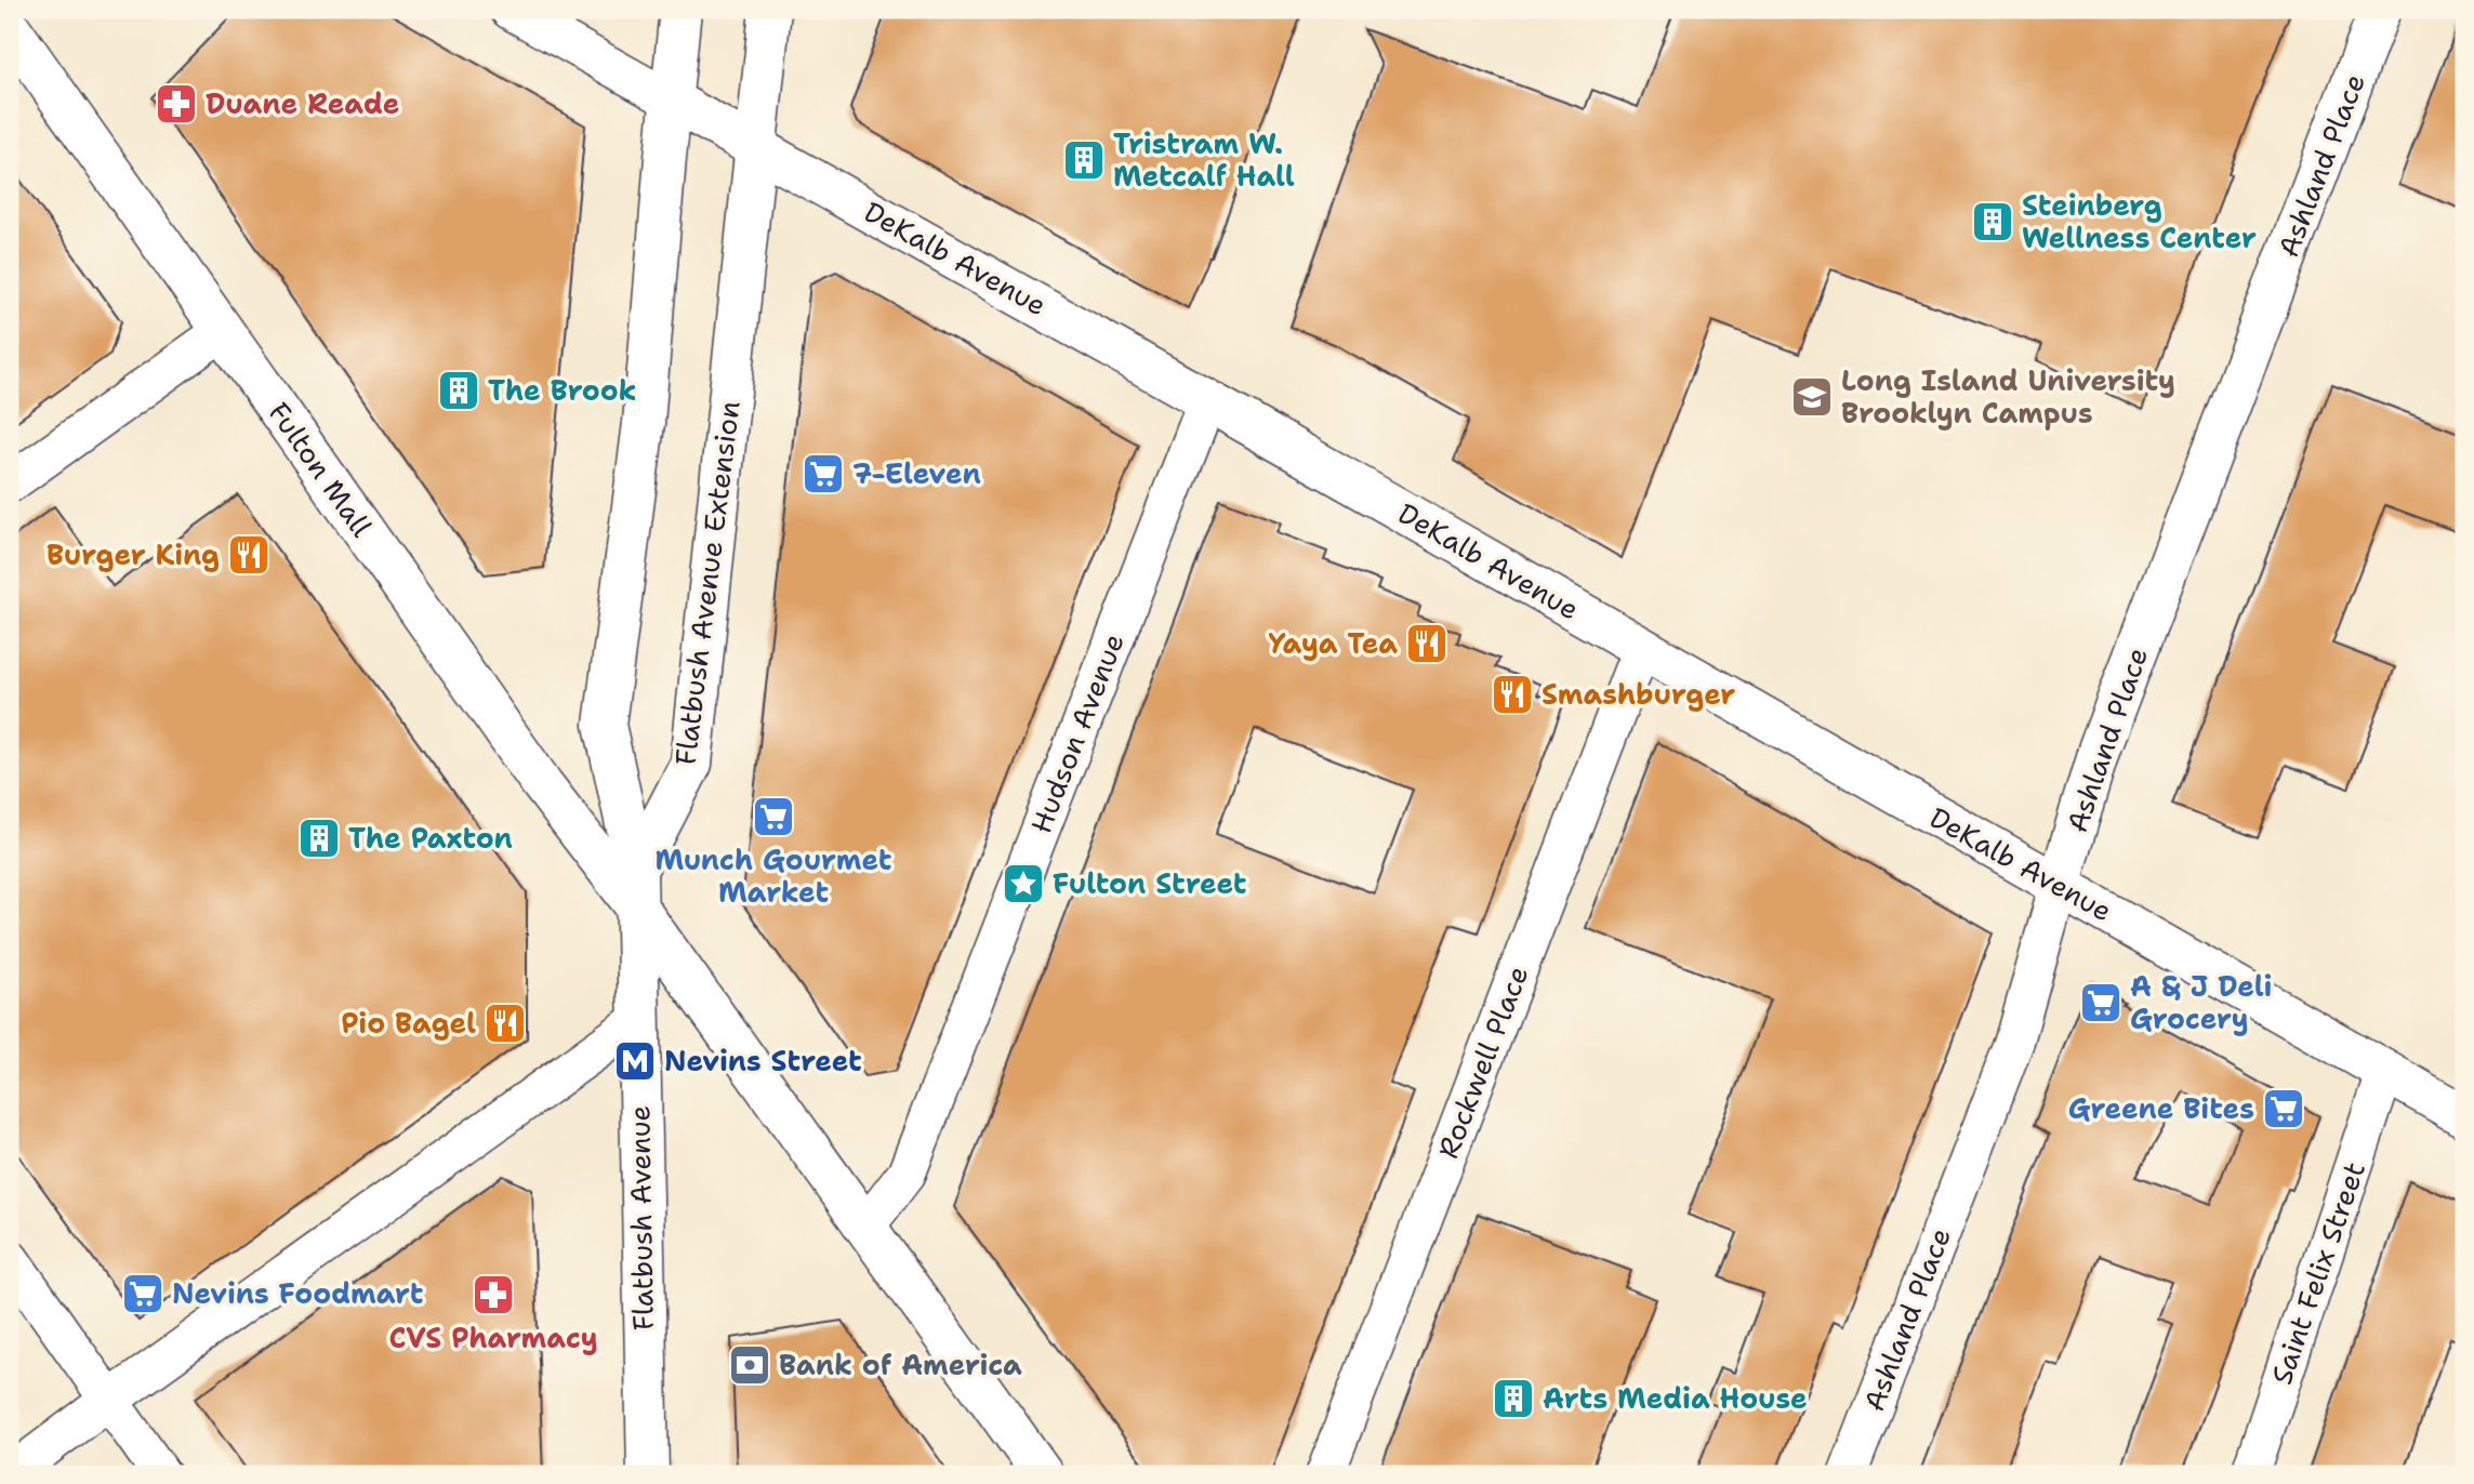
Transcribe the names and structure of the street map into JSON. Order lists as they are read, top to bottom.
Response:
{
  "streets": {
    "main road": [
      "Ashland Place",
      "DeKalb Avenue",
      "Fulton Mall",
      "Flatbush Avenue Extension",
      "Flatbush Avenue"
    ],
    "street": ["Hudson Avenue", "Rockwell Place", "Saint Felix Street"]
  },
  "crossings": [
    ["Ashland Place", "DeKalb Avenue"],
    ["DeKalb Avenue", "Flatbush Avenue Extension"],
    ["DeKalb Avenue", "Hudson Avenue"],
    ["DeKalb Avenue", "Rockwell Place"],
    ["DeKalb Avenue", "Saint Felix Street"],
    ["Fulton Mall", "Flatbush Avenue Extension"],
    ["Fulton Mall", "Flatbush Avenue"],
    ["Flatbush Avenue Extension", "Flatbush Avenue"]
  ],
  "places": {
    "pharmacy": ["Duane Reade", "CVS Pharmacy"],
    "building": [
      "Tristram W. Metcalf Hall",
      "Steinberg Wellness Center",
      "The Brook",
      "The Paxton",
      "Arts Media House"
    ],
    "school or university": ["Long Island University Brooklyn Campus"],
    "supermarket": [
      "7-Eleven",
      "Munch Gourmet Market",
      "A & J Deli Grocery",
      "Greene Bites",
      "Nevins Foodmart"
    ],
    "restaurant": [
      "Burger King",
      "Yaya Tea",
      "Smashburger",
      "Pio Bagel"
    ],
    "place": ["Fulton Street"],
    "metro station": ["Nevins Street"],
    "bank": ["Bank of America"]
  }
}
